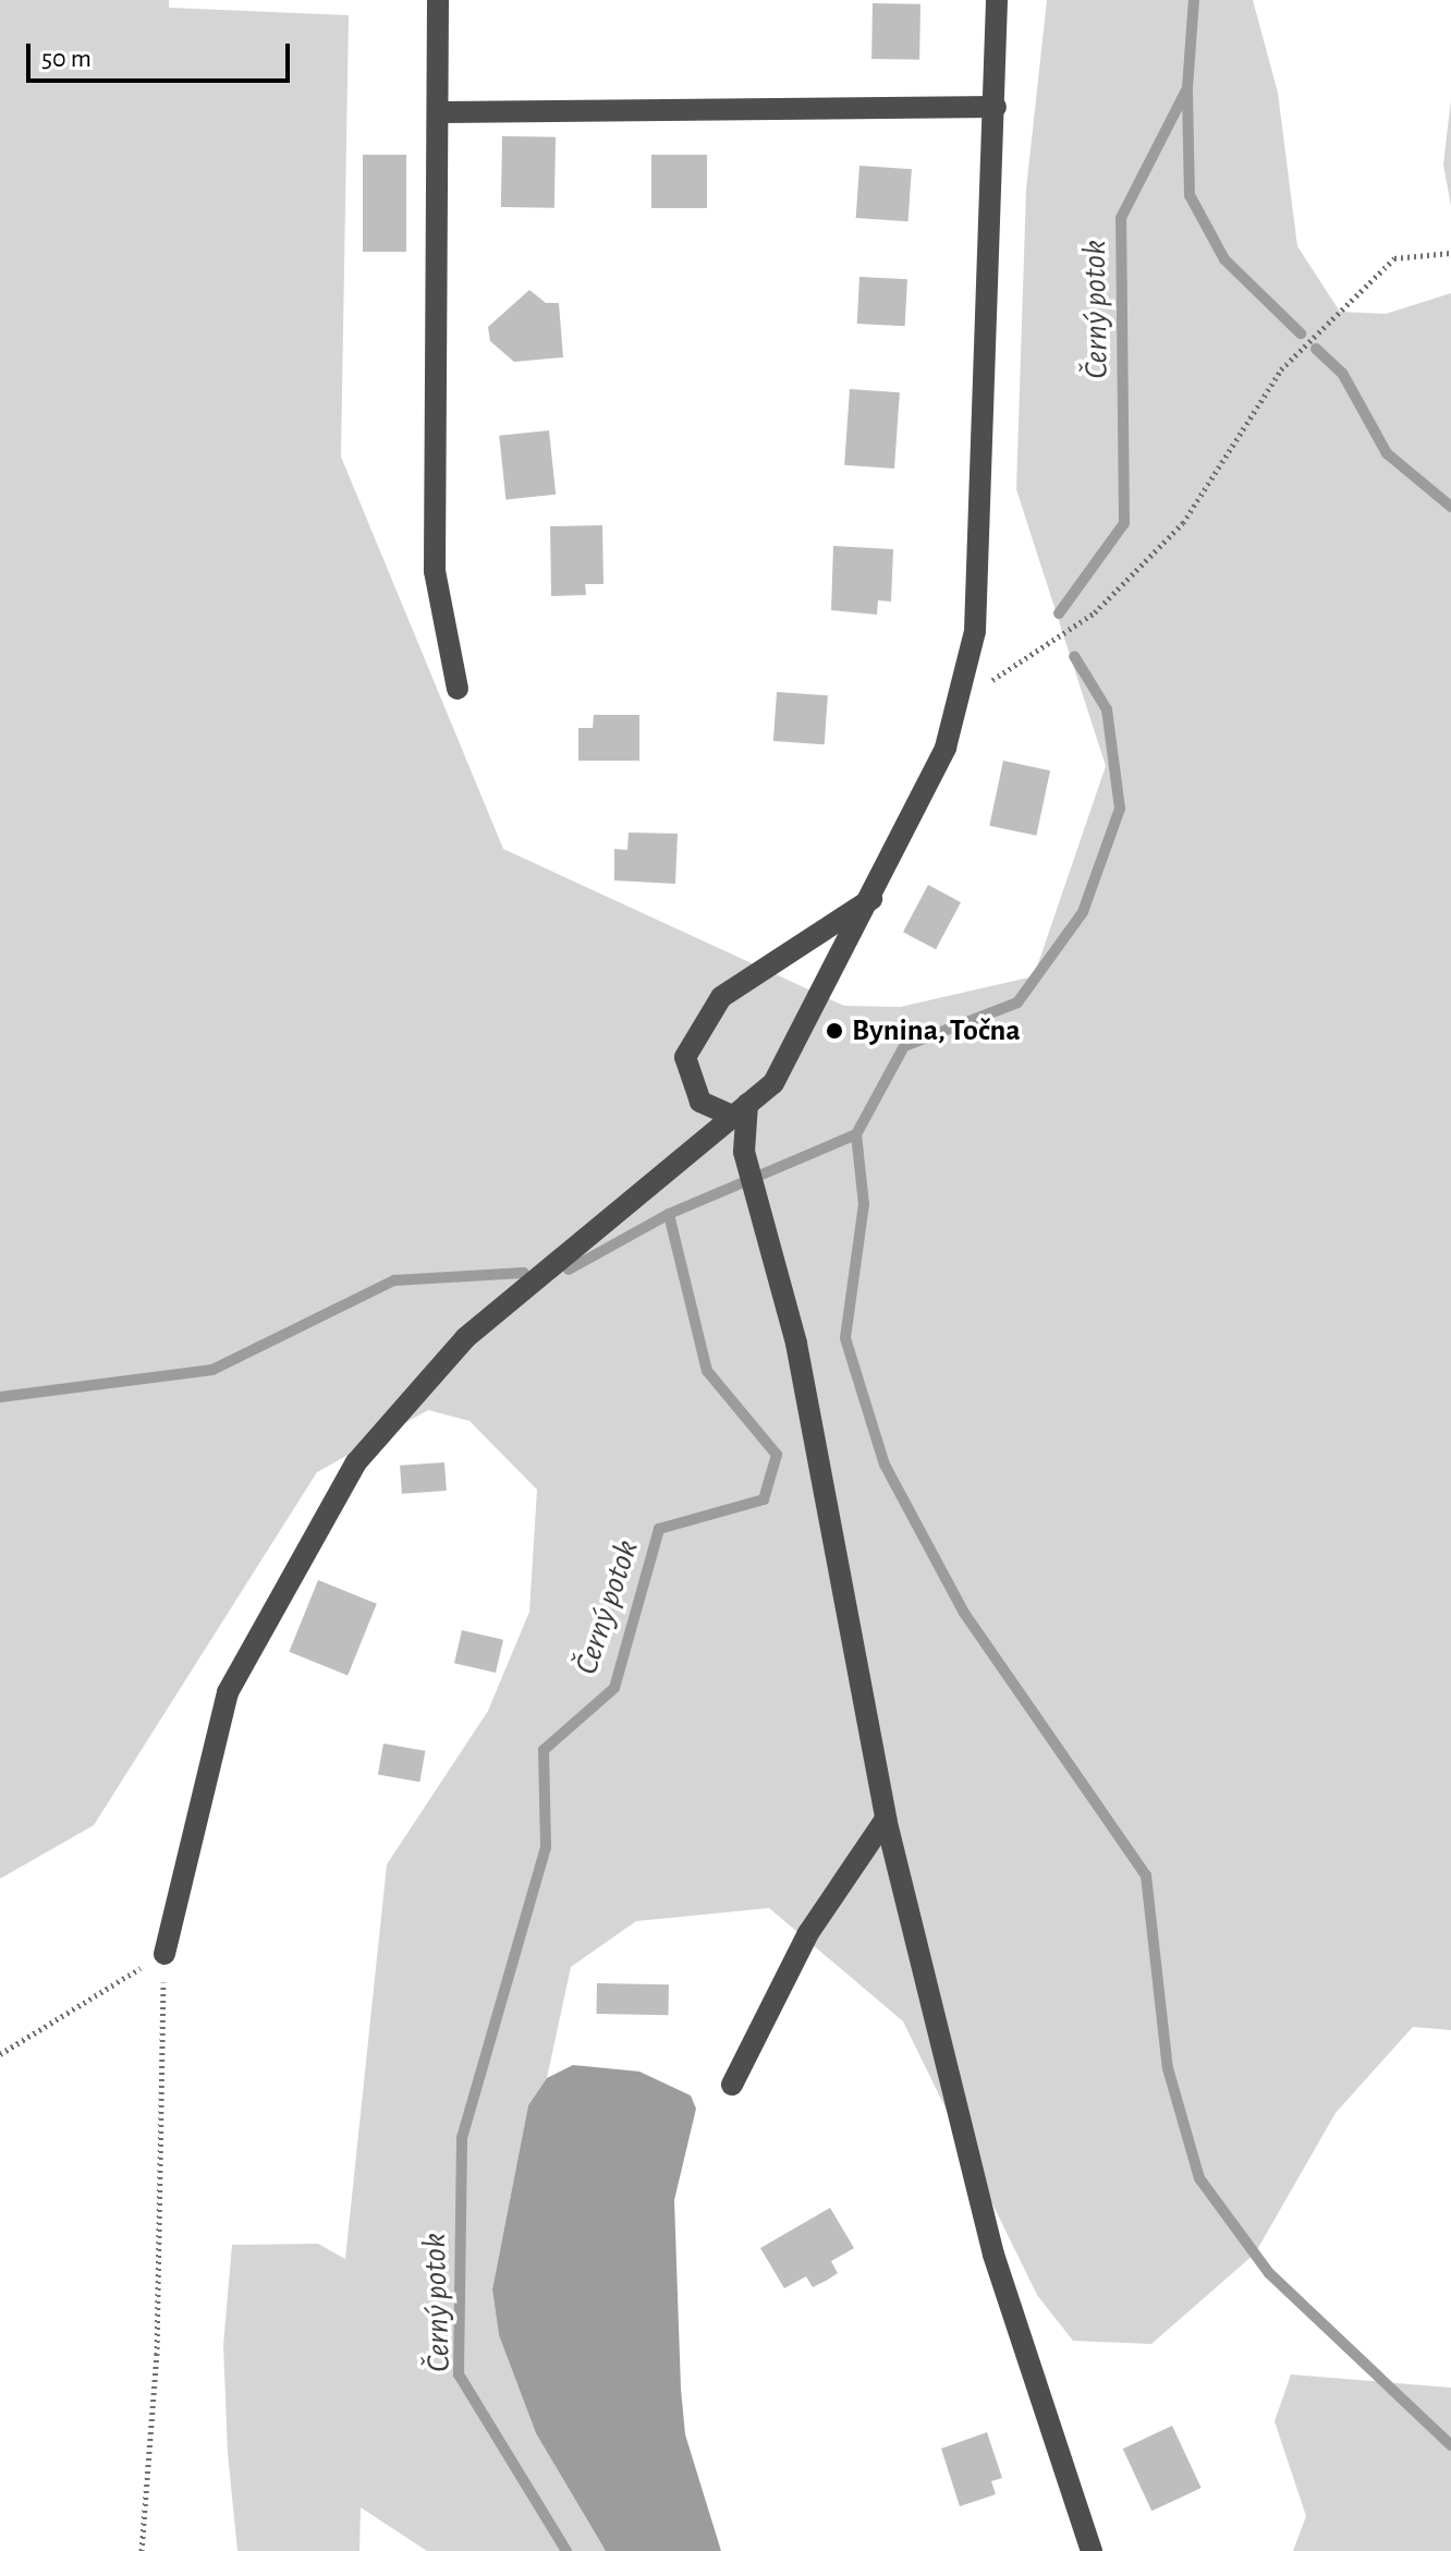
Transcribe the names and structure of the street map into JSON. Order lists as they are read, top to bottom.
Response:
{
  "water": ["Černý potok"],
  "places": ["Bynina, Točna"],
  "scale_bar": "50 m"
}
